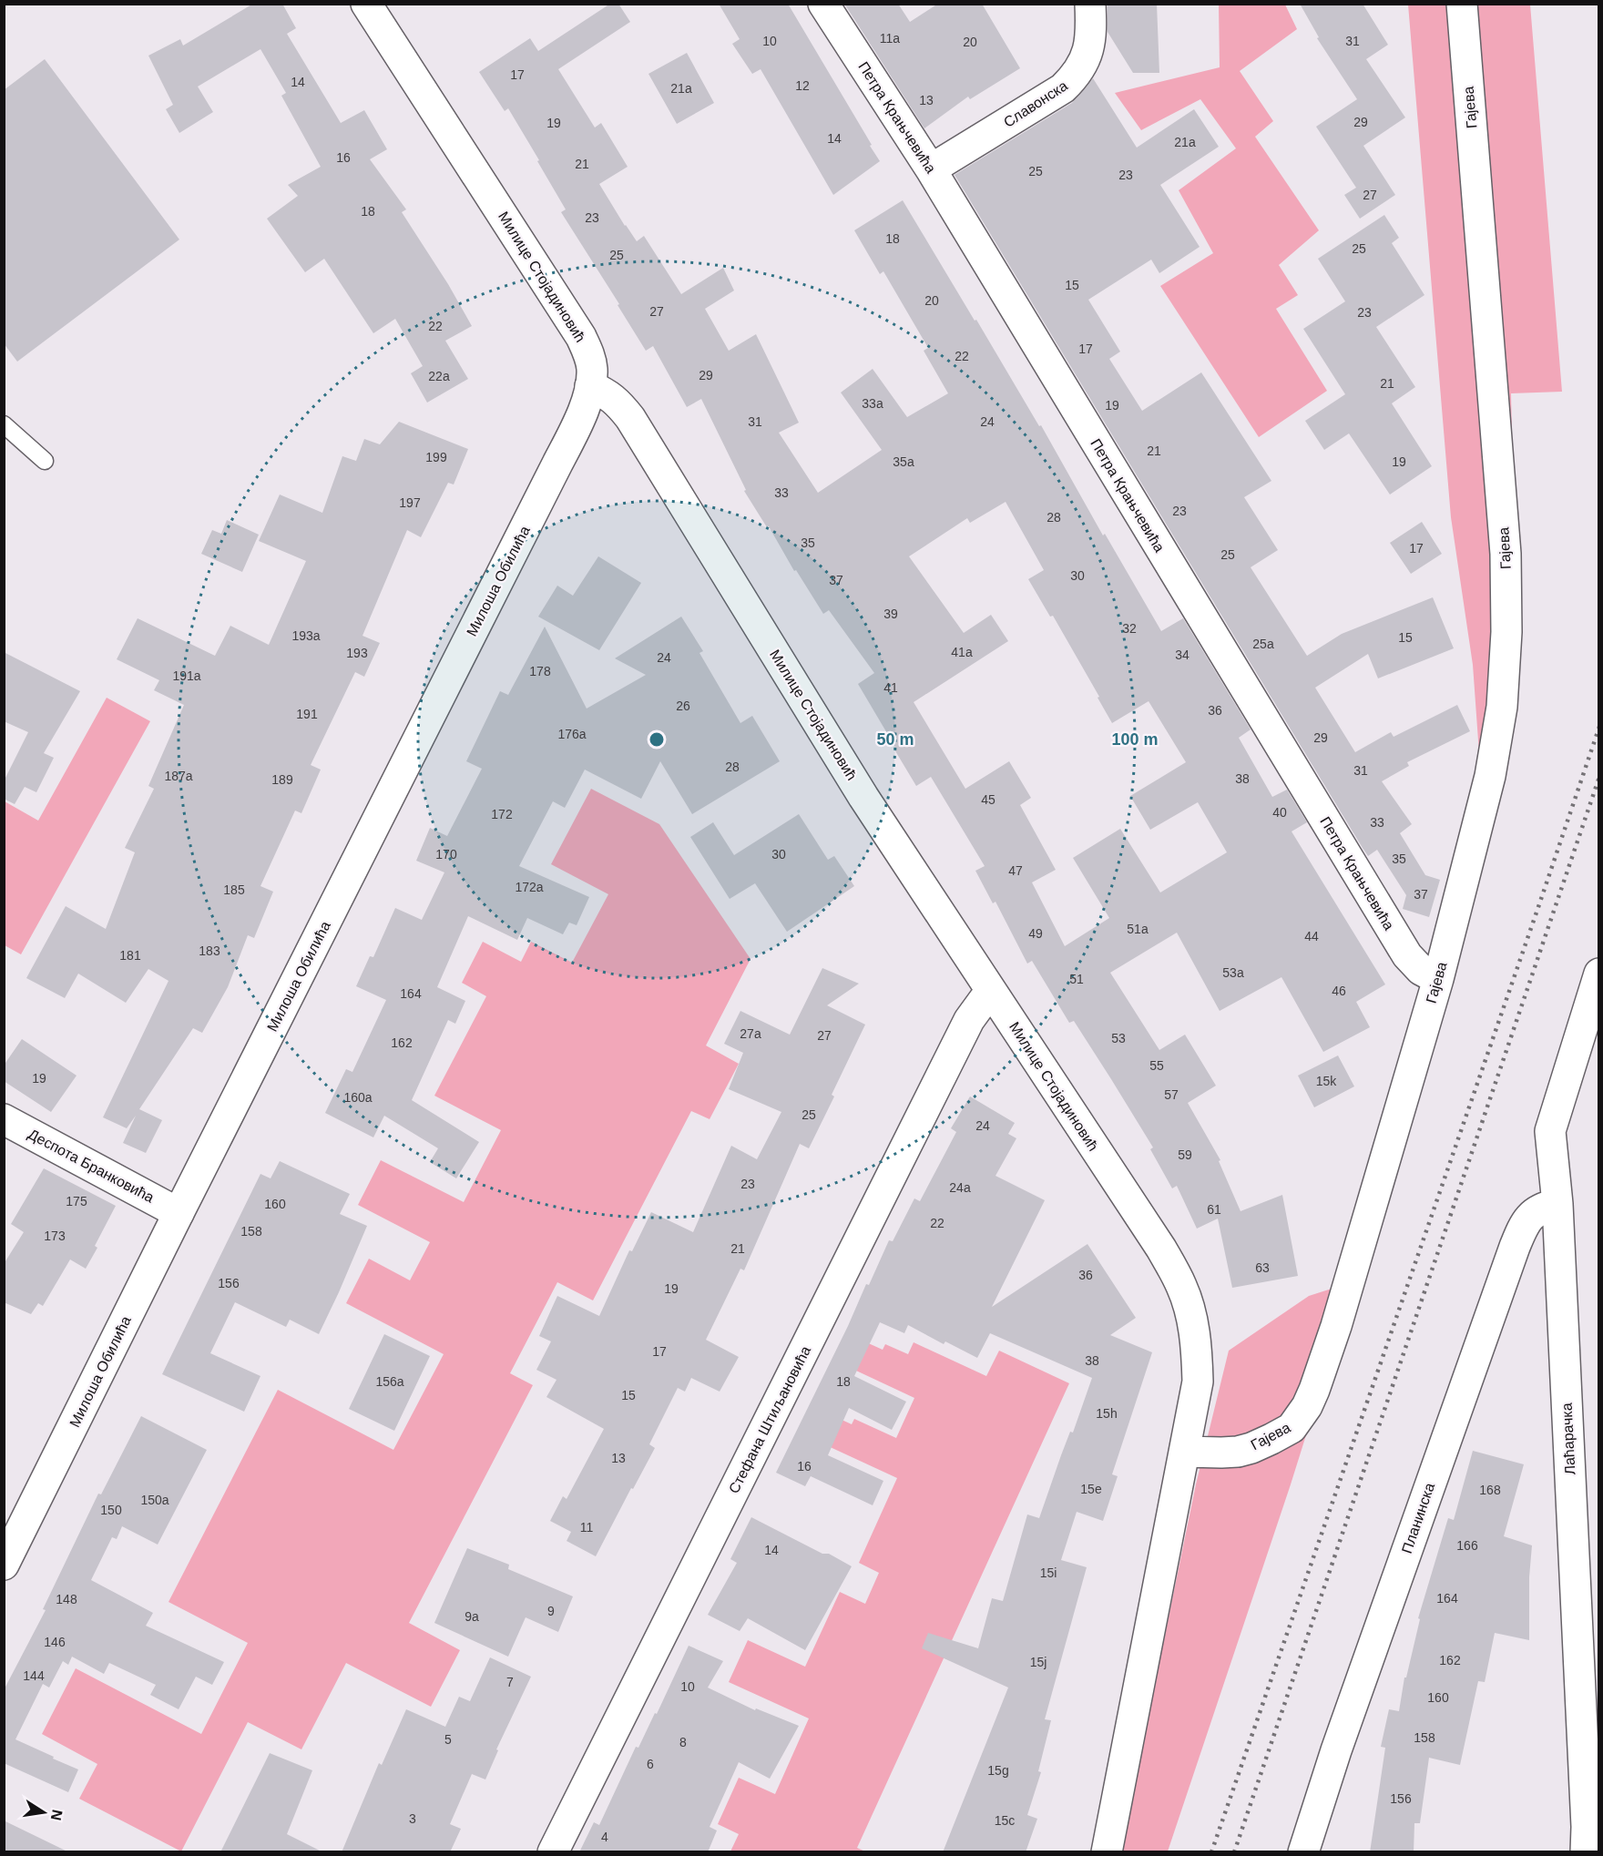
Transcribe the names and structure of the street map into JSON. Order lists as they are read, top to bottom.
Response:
{
  "streets": {
    "street": [
      "Славонска",
      "Гајева",
      "Петра Крањчевића",
      "Милице Стојадиновић",
      "Милоша Обилића",
      "Деспота Бранковића",
      "Стефана Штиљановића",
      "Лаћарачка",
      "Планинска"
    ]
  },
  "crossings": [
    ["Славонска", "Петра Крањчевића"],
    ["Гајева", "Петра Крањчевића"],
    ["Гајева", "Милице Стојадиновић"],
    ["Милице Стојадиновић", "Милоша Обилића"],
    ["Милице Стојадиновић", "Стефана Штиљановића"],
    ["Милоша Обилића", "Деспота Бранковића"],
    ["Лаћарачка", "Планинска"]
  ],
  "house_numbers": [
    "11a",
    "10",
    "31",
    "20",
    "17",
    "14",
    "12",
    "21a",
    "13",
    "29",
    "19",
    "14",
    "21a",
    "16",
    "21",
    "25",
    "23",
    "27",
    "18",
    "23",
    "18",
    "25",
    "25",
    "15",
    "20",
    "27",
    "23",
    "22",
    "17",
    "22",
    "29",
    "22a",
    "21",
    "33a",
    "19",
    "31",
    "24",
    "21",
    "199",
    "35a",
    "19",
    "33",
    "197",
    "23",
    "28",
    "35",
    "17",
    "25",
    "30",
    "37",
    "39",
    "32",
    "193a",
    "15",
    "25a",
    "41a",
    "193",
    "34",
    "24",
    "178",
    "191a",
    "41",
    "26",
    "36",
    "191",
    "176a",
    "29",
    "28",
    "31",
    "187a",
    "38",
    "189",
    "45",
    "40",
    "172",
    "33",
    "170",
    "30",
    "35",
    "47",
    "172a",
    "185",
    "37",
    "51a",
    "49",
    "44",
    "183",
    "181",
    "53a",
    "51",
    "46",
    "164",
    "27a",
    "27",
    "53",
    "162",
    "55",
    "19",
    "15k",
    "57",
    "160a",
    "25",
    "24",
    "59",
    "23",
    "24a",
    "175",
    "160",
    "61",
    "22",
    "158",
    "173",
    "21",
    "63",
    "36",
    "156",
    "19",
    "17",
    "38",
    "156a",
    "18",
    "15",
    "15h",
    "13",
    "16",
    "15e",
    "168",
    "150a",
    "150",
    "11",
    "166",
    "14",
    "15i",
    "164",
    "148",
    "9",
    "9a",
    "146",
    "162",
    "15j",
    "144",
    "7",
    "10",
    "160",
    "158",
    "5",
    "8",
    "6",
    "15g",
    "156",
    "3",
    "15c",
    "4"
  ],
  "north": "right",
  "rings": ["50 m", "100 m"]
}
